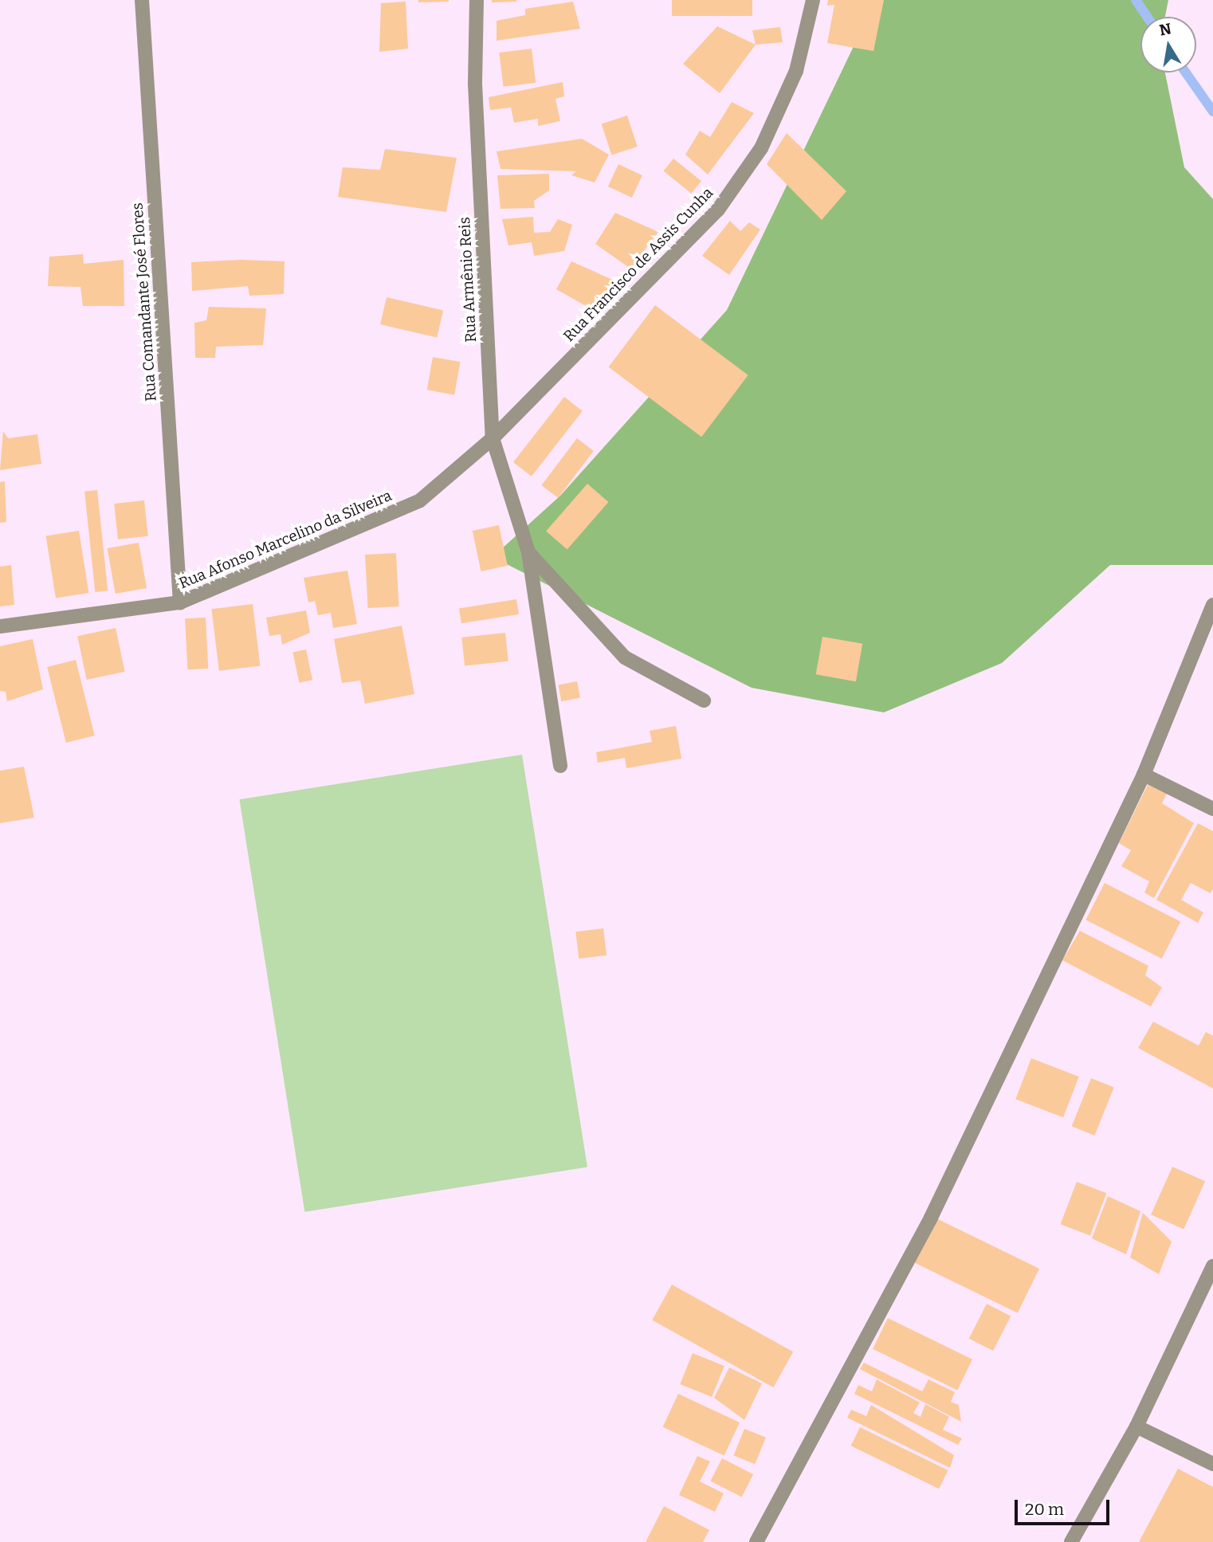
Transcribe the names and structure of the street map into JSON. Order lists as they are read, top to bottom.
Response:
{
  "streets": {
    "street": [
      "Rua Francisco de Assis Cunha",
      "Rua Armênio Reis",
      "Rua Comandante José Flores",
      "Rua Afonso Marcelino da Silveira"
    ]
  },
  "crossings": [
    ["Rua Francisco de Assis Cunha", "Rua Armênio Reis"],
    ["Rua Francisco de Assis Cunha", "Rua Afonso Marcelino da Silveira"],
    ["Rua Armênio Reis", "Rua Afonso Marcelino da Silveira"],
    ["Rua Comandante José Flores", "Rua Afonso Marcelino da Silveira"]
  ],
  "scale_bar": "20 m",
  "north": "top"
}
